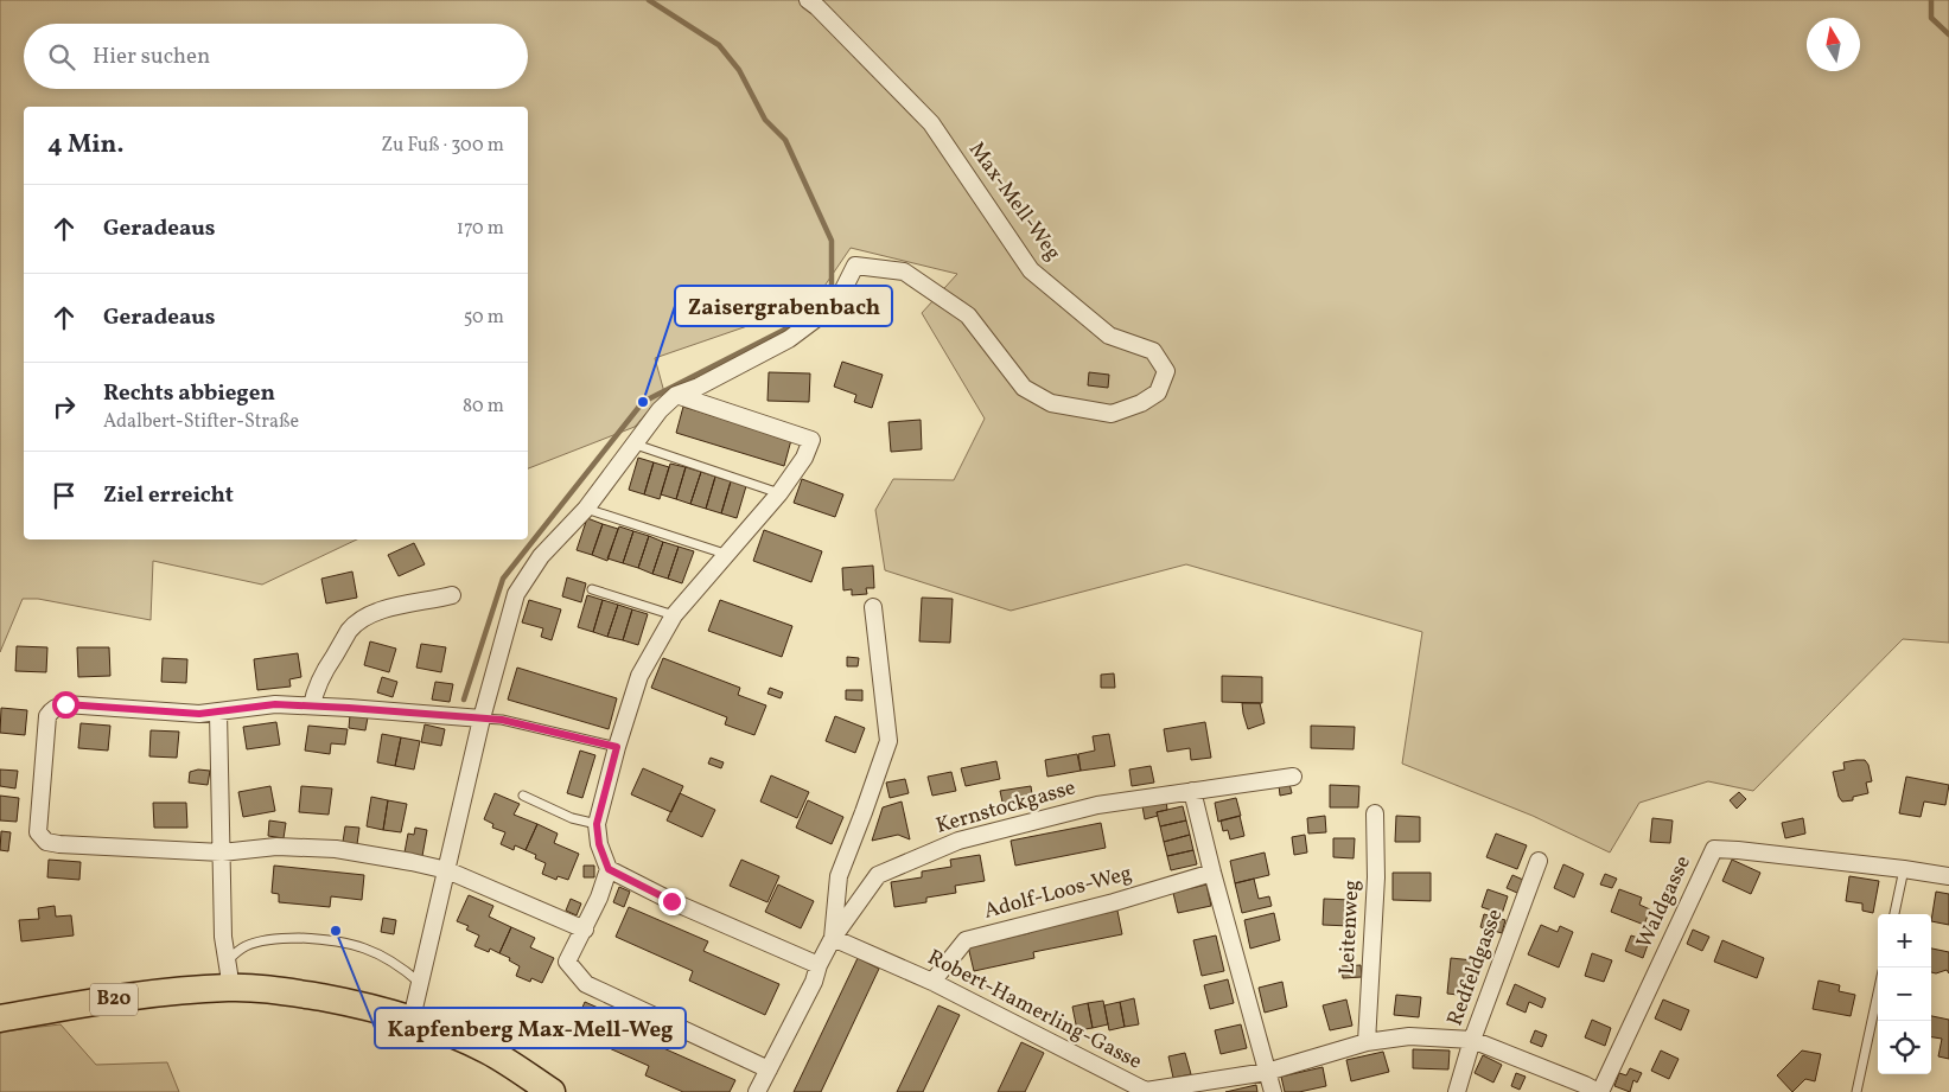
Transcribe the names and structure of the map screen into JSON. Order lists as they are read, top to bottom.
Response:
{
  "streets": {
    "main road": ["B20"],
    "street": [
      "Max-Mell-Weg",
      "Kernstockgasse",
      "Adolf-Loos-Weg",
      "Waldgasse",
      "Leitenweg",
      "Redfeldgasse",
      "Robert-Hamerling-Gasse"
    ]
  },
  "crossings": [
    ["Max-Mell-Weg", "B20"],
    ["Kernstockgasse", "Robert-Hamerling-Gasse"],
    ["Adolf-Loos-Weg", "Robert-Hamerling-Gasse"],
    ["Waldgasse", "Robert-Hamerling-Gasse"],
    ["Leitenweg", "Robert-Hamerling-Gasse"],
    ["Redfeldgasse", "Robert-Hamerling-Gasse"]
  ],
  "places": ["Zaisergrabenbach", "Kapfenberg Max-Mell-Weg"],
  "north": "top",
  "page": {
    "search": "Hier suchen",
    "heading": ["4 Min.", "Zu Fuß · 300 m"],
    "list": [
      ["Geradeaus", "170 m"],
      ["Geradeaus", "50 m"],
      ["Rechts abbiegen", "Adalbert-Stifter-Straße", "80 m"],
      "Ziel erreicht"
    ],
    "map_buttons": ["+", "−"]
  }
}
